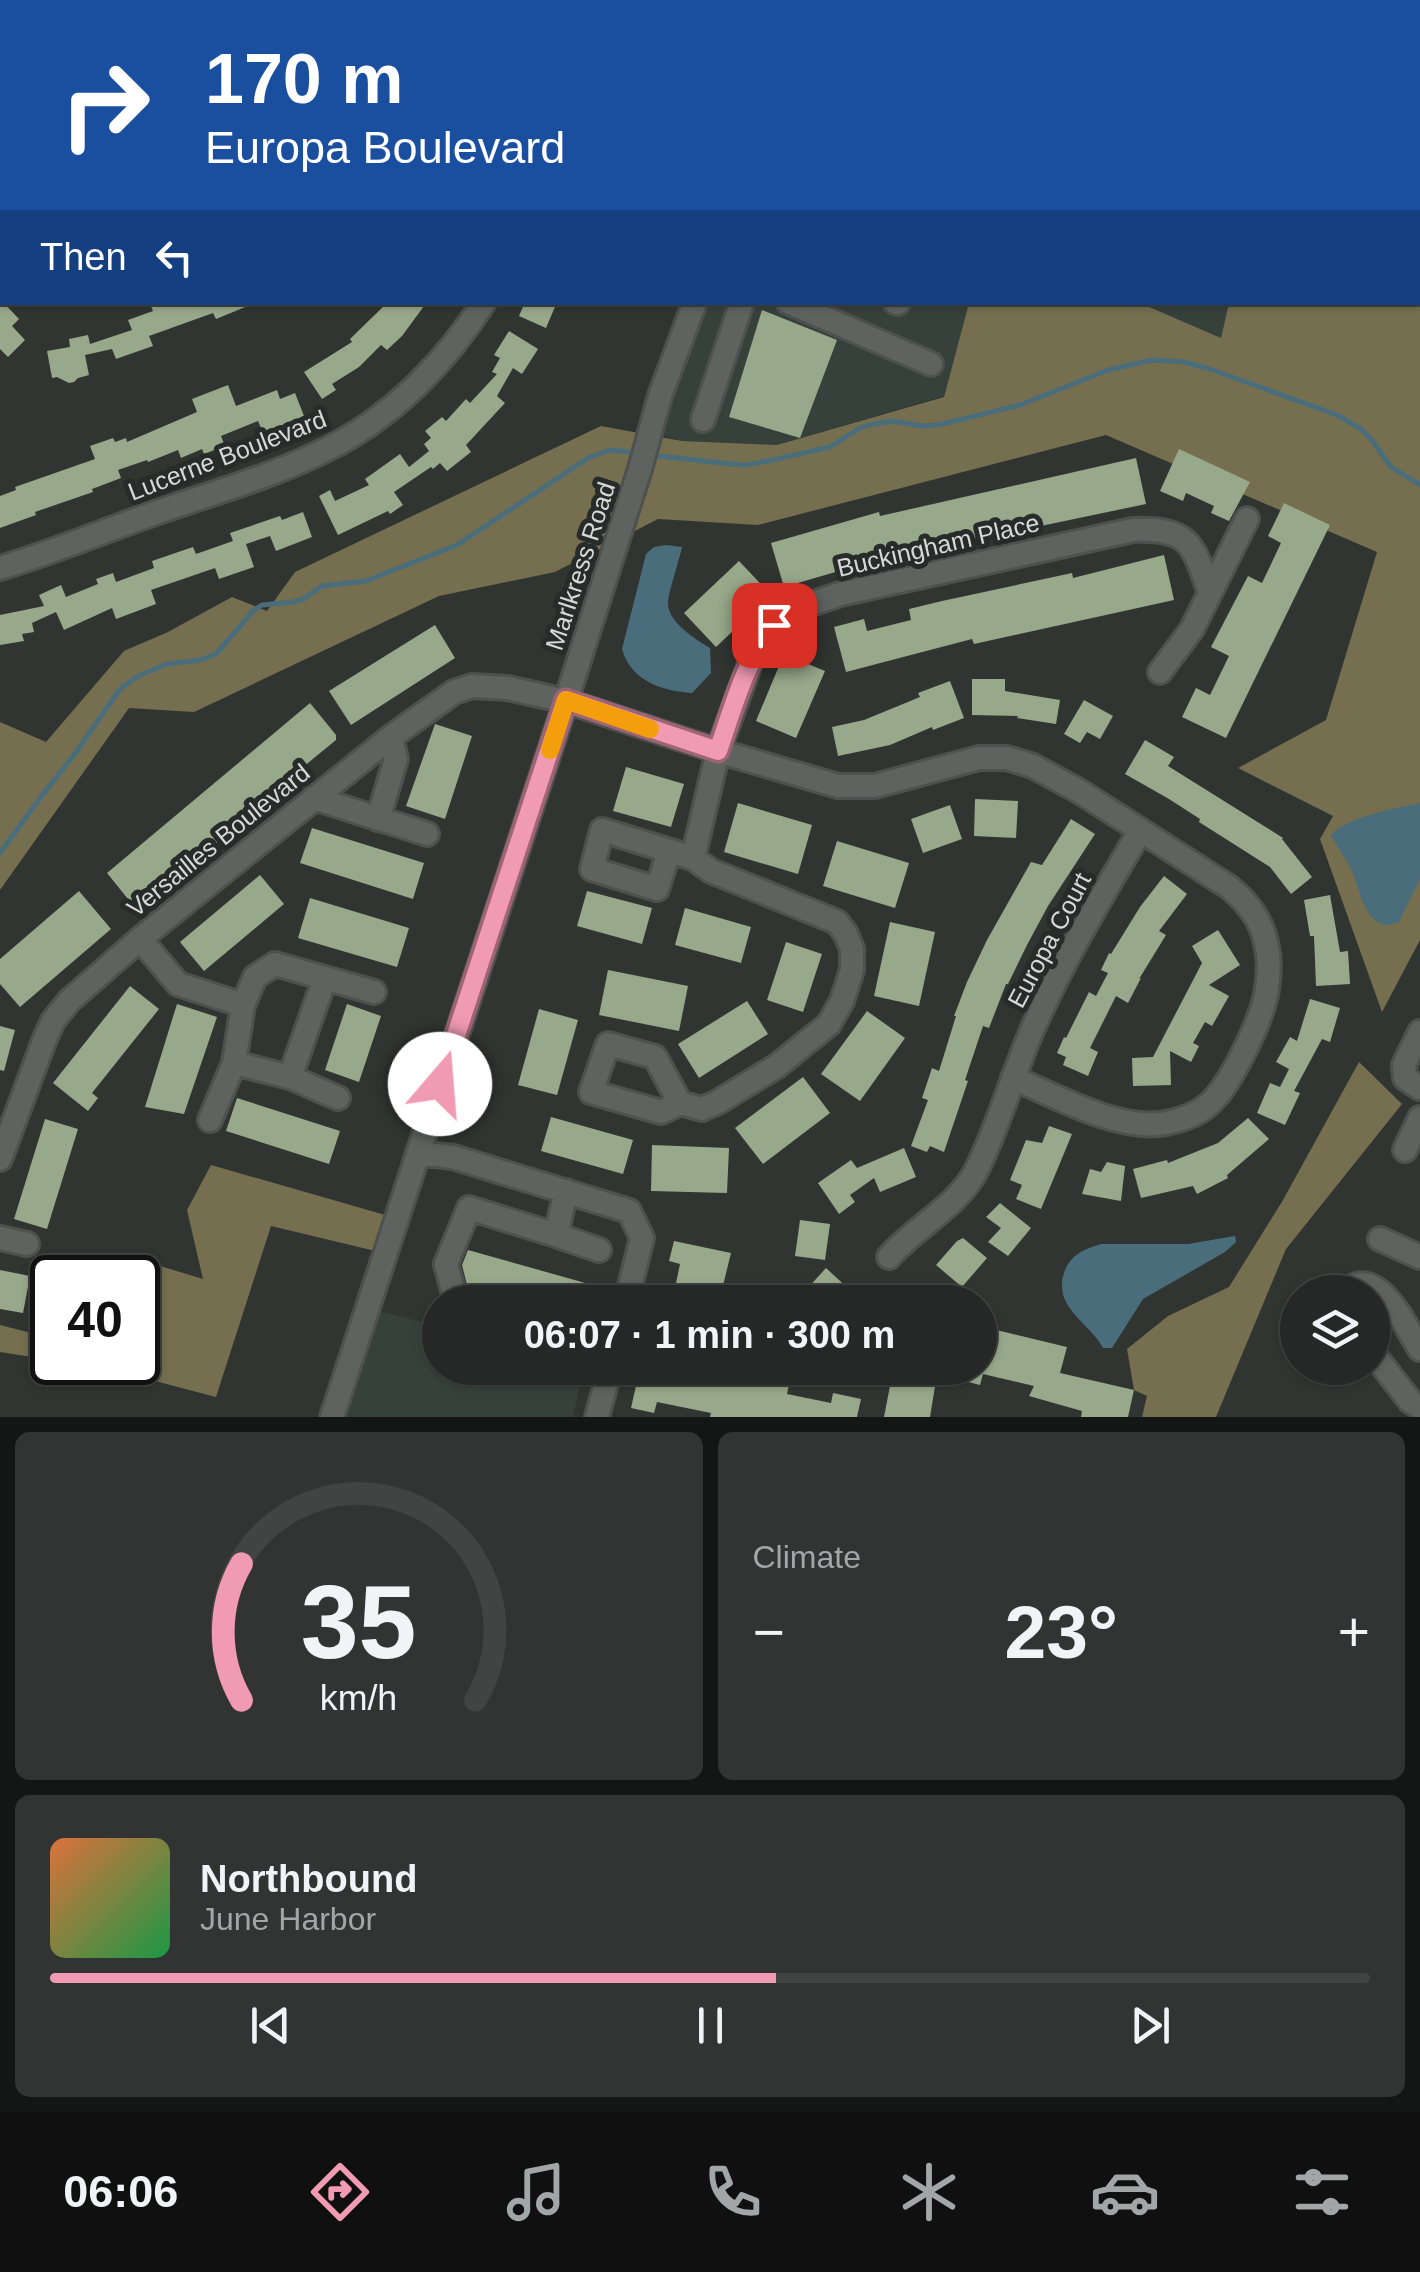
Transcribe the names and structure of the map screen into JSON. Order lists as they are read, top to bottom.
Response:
{
  "streets": {
    "street": [
      "Lucerne Boulevard",
      "Buckingham Place",
      "Marlkress Road",
      "Versailles Boulevard",
      "Europa Court"
    ]
  },
  "crossings": [
    ["Buckingham Place", "Versailles Boulevard"],
    ["Marlkress Road", "Versailles Boulevard"],
    ["Versailles Boulevard", "Europa Court"]
  ],
  "page": {
    "turn": ["170 m", "Europa Boulevard"],
    "then": "Then",
    "limit": "40",
    "trip": "06:07 · 1 min · 300 m",
    "tile": "Climate",
    "heat": ["−", "23°", "+"],
    "song": ["Northbound", "June Harbor"],
    "tabs": "06:06",
    "gauge": ["35", "km/h"]
  }
}
